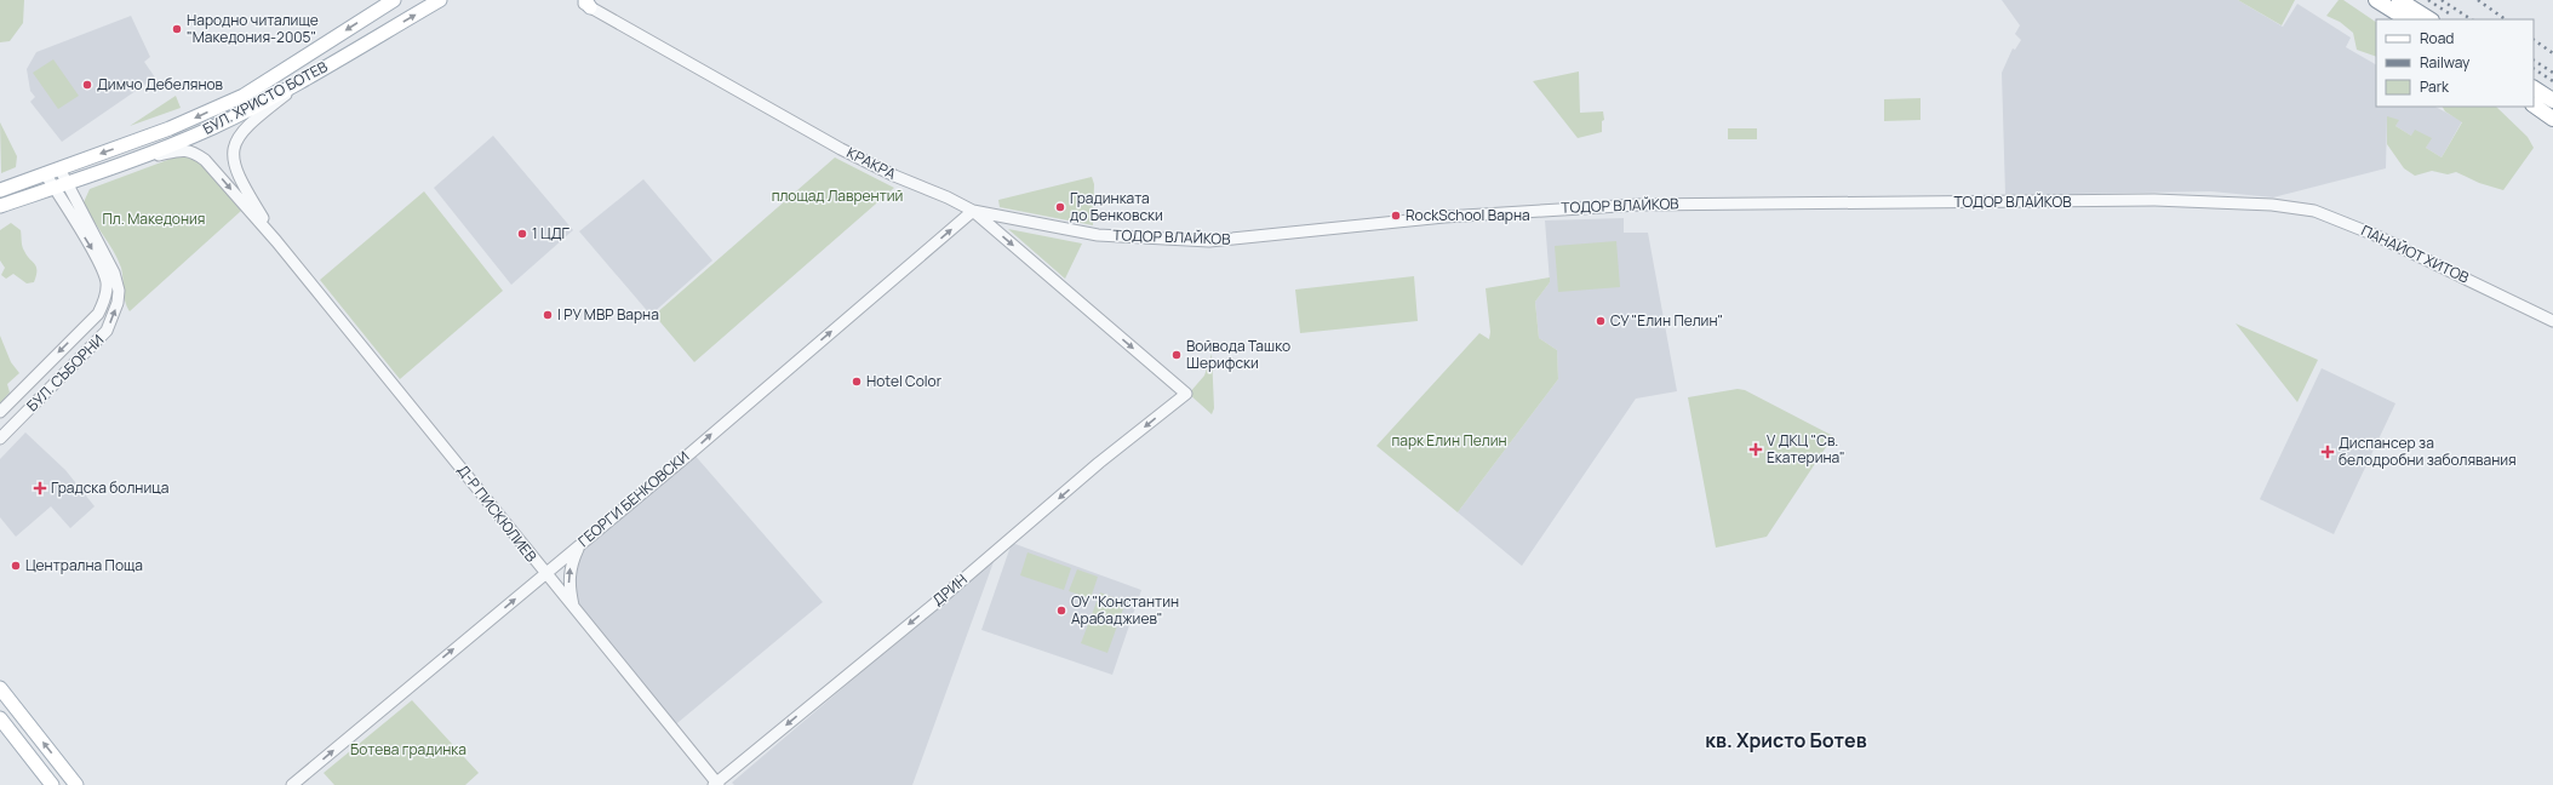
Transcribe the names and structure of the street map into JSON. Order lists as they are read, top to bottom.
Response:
{
  "streets": {
    "main road": ["БУЛ. ХРИСТО БОТЕВ"],
    "street": [
      "КРАКРА",
      "ТОДОР ВЛАЙКОВ",
      "ПАНАЙОТ ХИТОВ",
      "БУЛ. СЪБОРНИ",
      "ГЕОРГИ БЕНКОВСКИ",
      "Д-Р ПИСКЮЛИЕВ",
      "ДРИН"
    ]
  },
  "crossings": [
    ["БУЛ. ХРИСТО БОТЕВ", "БУЛ. СЪБОРНИ"],
    ["БУЛ. ХРИСТО БОТЕВ", "Д-Р ПИСКЮЛИЕВ"],
    ["КРАКРА", "ТОДОР ВЛАЙКОВ"],
    ["КРАКРА", "ГЕОРГИ БЕНКОВСКИ"],
    ["КРАКРА", "ДРИН"],
    ["ТОДОР ВЛАЙКОВ", "ПАНАЙОТ ХИТОВ"],
    ["ТОДОР ВЛАЙКОВ", "ГЕОРГИ БЕНКОВСКИ"],
    ["ГЕОРГИ БЕНКОВСКИ", "Д-Р ПИСКЮЛИЕВ"],
    ["Д-Р ПИСКЮЛИЕВ", "ДРИН"]
  ],
  "one_way": ["КРАКРА", "ГЕОРГИ БЕНКОВСКИ", "ДРИН"],
  "districts": ["кв. Христо Ботев"],
  "parks": [
    "площад Лаврентий",
    "Пл. Македония",
    "парк Елин Пелин",
    "Ботева градинка"
  ],
  "places": {
    "other": [
      "Народно читалище \"Македония-2005\"",
      "Димчо Дебелянов",
      "Градинката до Бенковски",
      "RockSchool Варна",
      "1 ЦДГ",
      "I РУ МВР Варна",
      "СУ \"Елин Пелин\"",
      "Войвода Ташко Шерифски",
      "Hotel Color",
      "Централна Поща",
      "ОУ \"Константин Арабаджиев\""
    ],
    "health": ["V ДКЦ \"Св. Екатерина\"", "Диспансер за белодробни заболявания", "Градска болница"]
  },
  "legend": ["Road", "Railway", "Park"]
}
